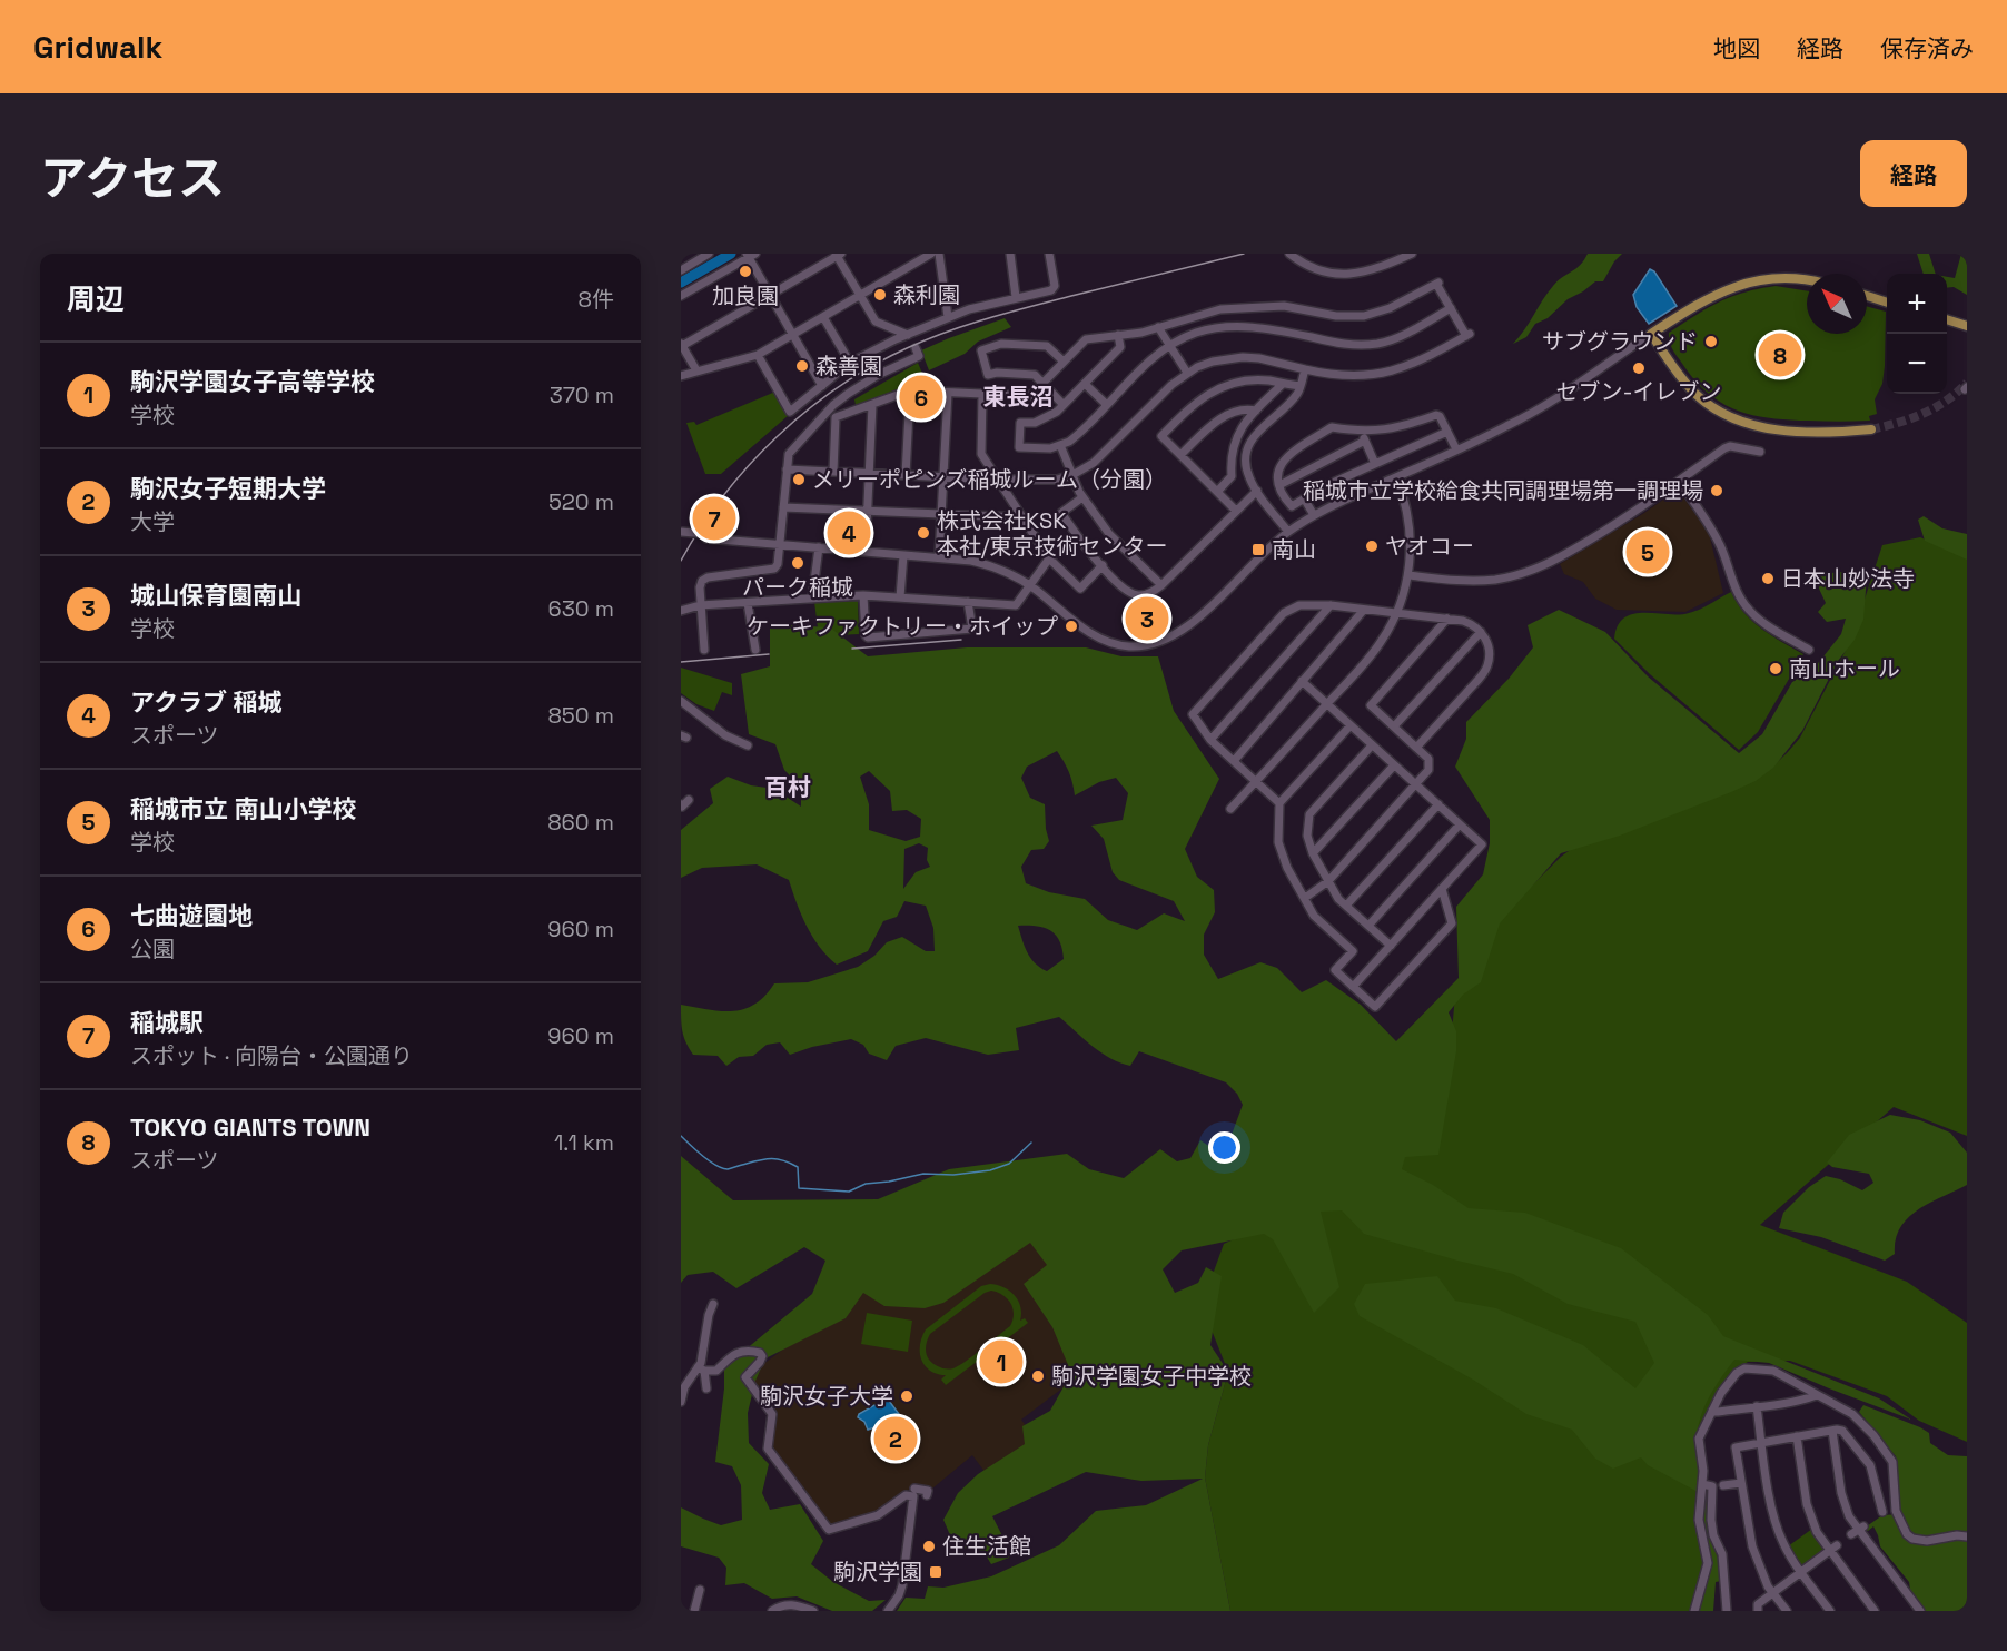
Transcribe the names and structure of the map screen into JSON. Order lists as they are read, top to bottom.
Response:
{
  "districts": ["東長沼", "百村"],
  "places": {
    "other": [
      "加良園",
      "森利園",
      "サブグラウンド",
      "森善園",
      "セブン-イレブン",
      "メリーポピンズ稲城ルーム（分園）",
      "稲城市立学校給食共同調理場第一調理場",
      "株式会社KSK 本社/東京技術センター",
      "ヤオコー",
      "パーク稲城",
      "日本山妙法寺",
      "ケーキファクトリー・ホイップ",
      "南山ホール",
      "駒沢学園女子中学校",
      "駒沢女子大学",
      "住生活館"
    ],
    "transit": ["南山", "駒沢学園"]
  },
  "north": "top left",
  "page": {
    "header": "Gridwalk",
    "nav": ["地図", "経路", "保存済み"],
    "title": "アクセス",
    "buttons": "経路",
    "heading": ["周辺", "8件"],
    "map_buttons": ["+", "−"],
    "pins": [
      "8",
      "6",
      "7",
      "4",
      "5",
      "3",
      "1",
      "2"
    ],
    "list": [
      {
        "mark": "1",
        "name": "駒沢学園女子高等学校",
        "note": "学校",
        "value": "370 m"
      },
      {
        "mark": "2",
        "name": "駒沢女子短期大学",
        "note": "大学",
        "value": "520 m"
      },
      {
        "mark": "3",
        "name": "城山保育園南山",
        "note": "学校",
        "value": "630 m"
      },
      {
        "mark": "4",
        "name": "アクラブ 稲城",
        "note": "スポーツ",
        "value": "850 m"
      },
      {
        "mark": "5",
        "name": "稲城市立 南山小学校",
        "note": "学校",
        "value": "860 m"
      },
      {
        "mark": "6",
        "name": "七曲遊園地",
        "note": "公園",
        "value": "960 m"
      },
      {
        "mark": "7",
        "name": "稲城駅",
        "note": "スポット · 向陽台・公園通り",
        "value": "960 m"
      },
      {
        "mark": "8",
        "name": "TOKYO GIANTS TOWN",
        "note": "スポーツ",
        "value": "1.1 km"
      }
    ]
  }
}
